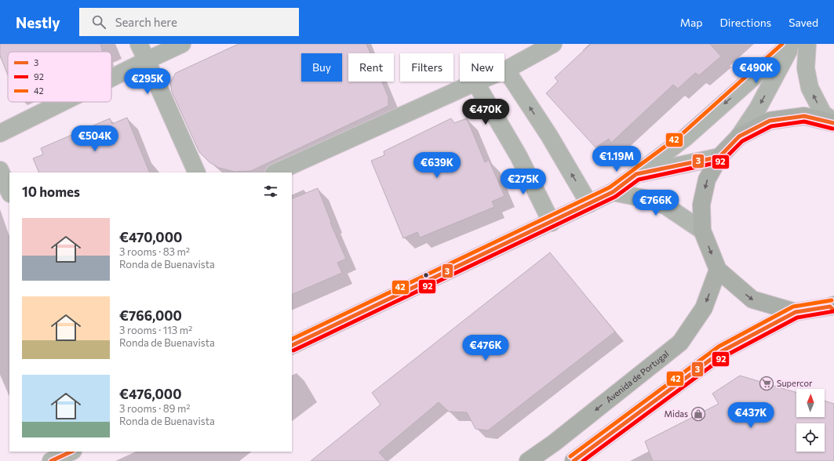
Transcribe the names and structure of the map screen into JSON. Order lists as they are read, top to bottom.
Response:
{
  "streets": {
    "main road": ["Avenida de Portugal"]
  },
  "places": {
    "supermarket": ["Supercor"],
    "shop": ["Midas"]
  },
  "lines": ["transit line 42", "transit line 3", "transit line 92"],
  "legend": ["3", "92", "42"],
  "north": "top",
  "page": {
    "header": "Nestly",
    "search": "Search here",
    "nav": ["Map", "Directions", "Saved"],
    "chip": [
      "Buy",
      "Rent",
      "Filters",
      "New"
    ],
    "price": [
      "€490K",
      "€295K",
      "€470K",
      "€504K",
      "€1.19M",
      "€639K",
      "€275K",
      "€766K",
      "€476K",
      "€437K"
    ],
    "heading": "10 homes",
    "list": [
      {
        "name": "€470,000",
        "note": "3 rooms · 83 m² · Ronda de Buenavista"
      },
      {
        "name": "€766,000",
        "note": "3 rooms · 113 m² · Ronda de Buenavista"
      },
      {
        "name": "€476,000",
        "note": "3 rooms · 89 m² · Ronda de Buenavista"
      }
    ]
  }
}
